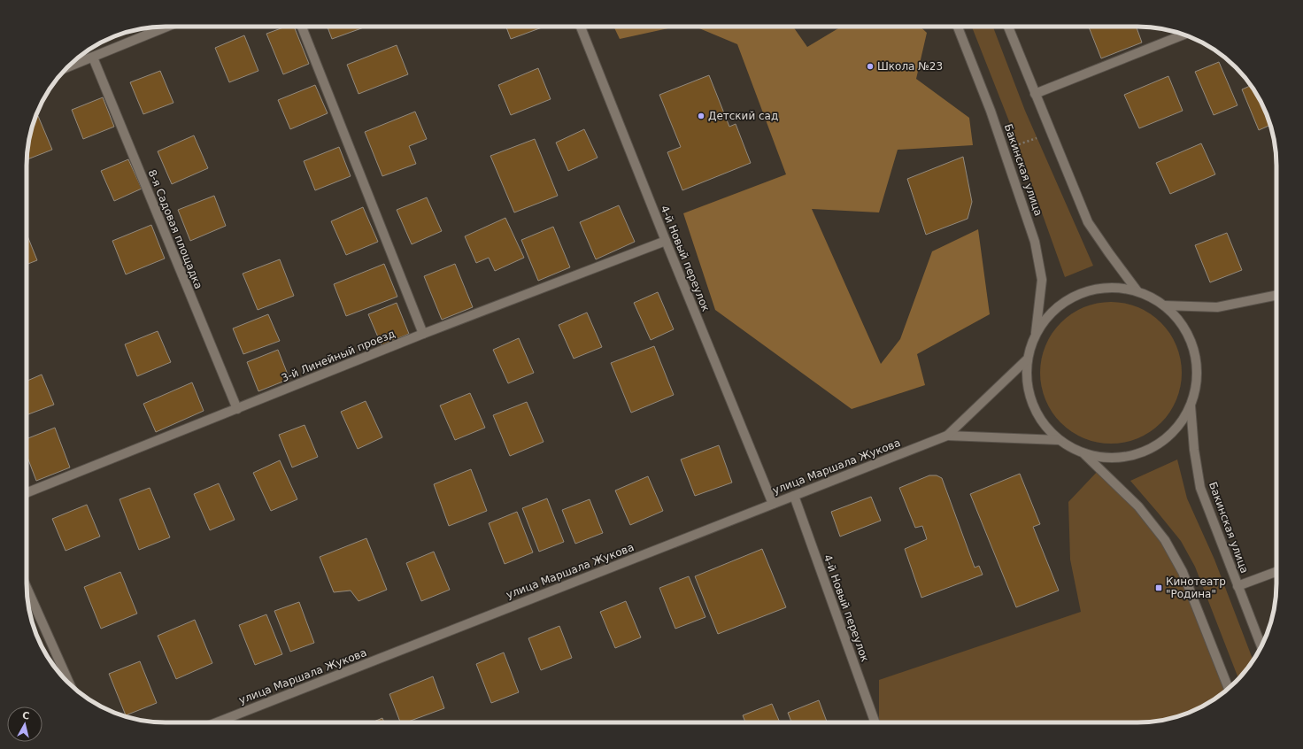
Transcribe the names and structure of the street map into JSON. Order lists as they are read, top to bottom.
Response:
{
  "streets": {
    "street": [
      "Бакинская улица",
      "8-я Садовая площадка",
      "4-й Новый переулок",
      "3-й Линейный проезд",
      "улица Маршала Жукова"
    ]
  },
  "crossings": [
    ["8-я Садовая площадка", "3-й Линейный проезд"],
    ["4-й Новый переулок", "3-й Линейный проезд"],
    ["4-й Новый переулок", "улица Маршала Жукова"]
  ],
  "places": {
    "other": ["Школа №23", "Детский сад"],
    "transit": ["Кинотеатр \"Родина\""]
  },
  "north": "top"
}
